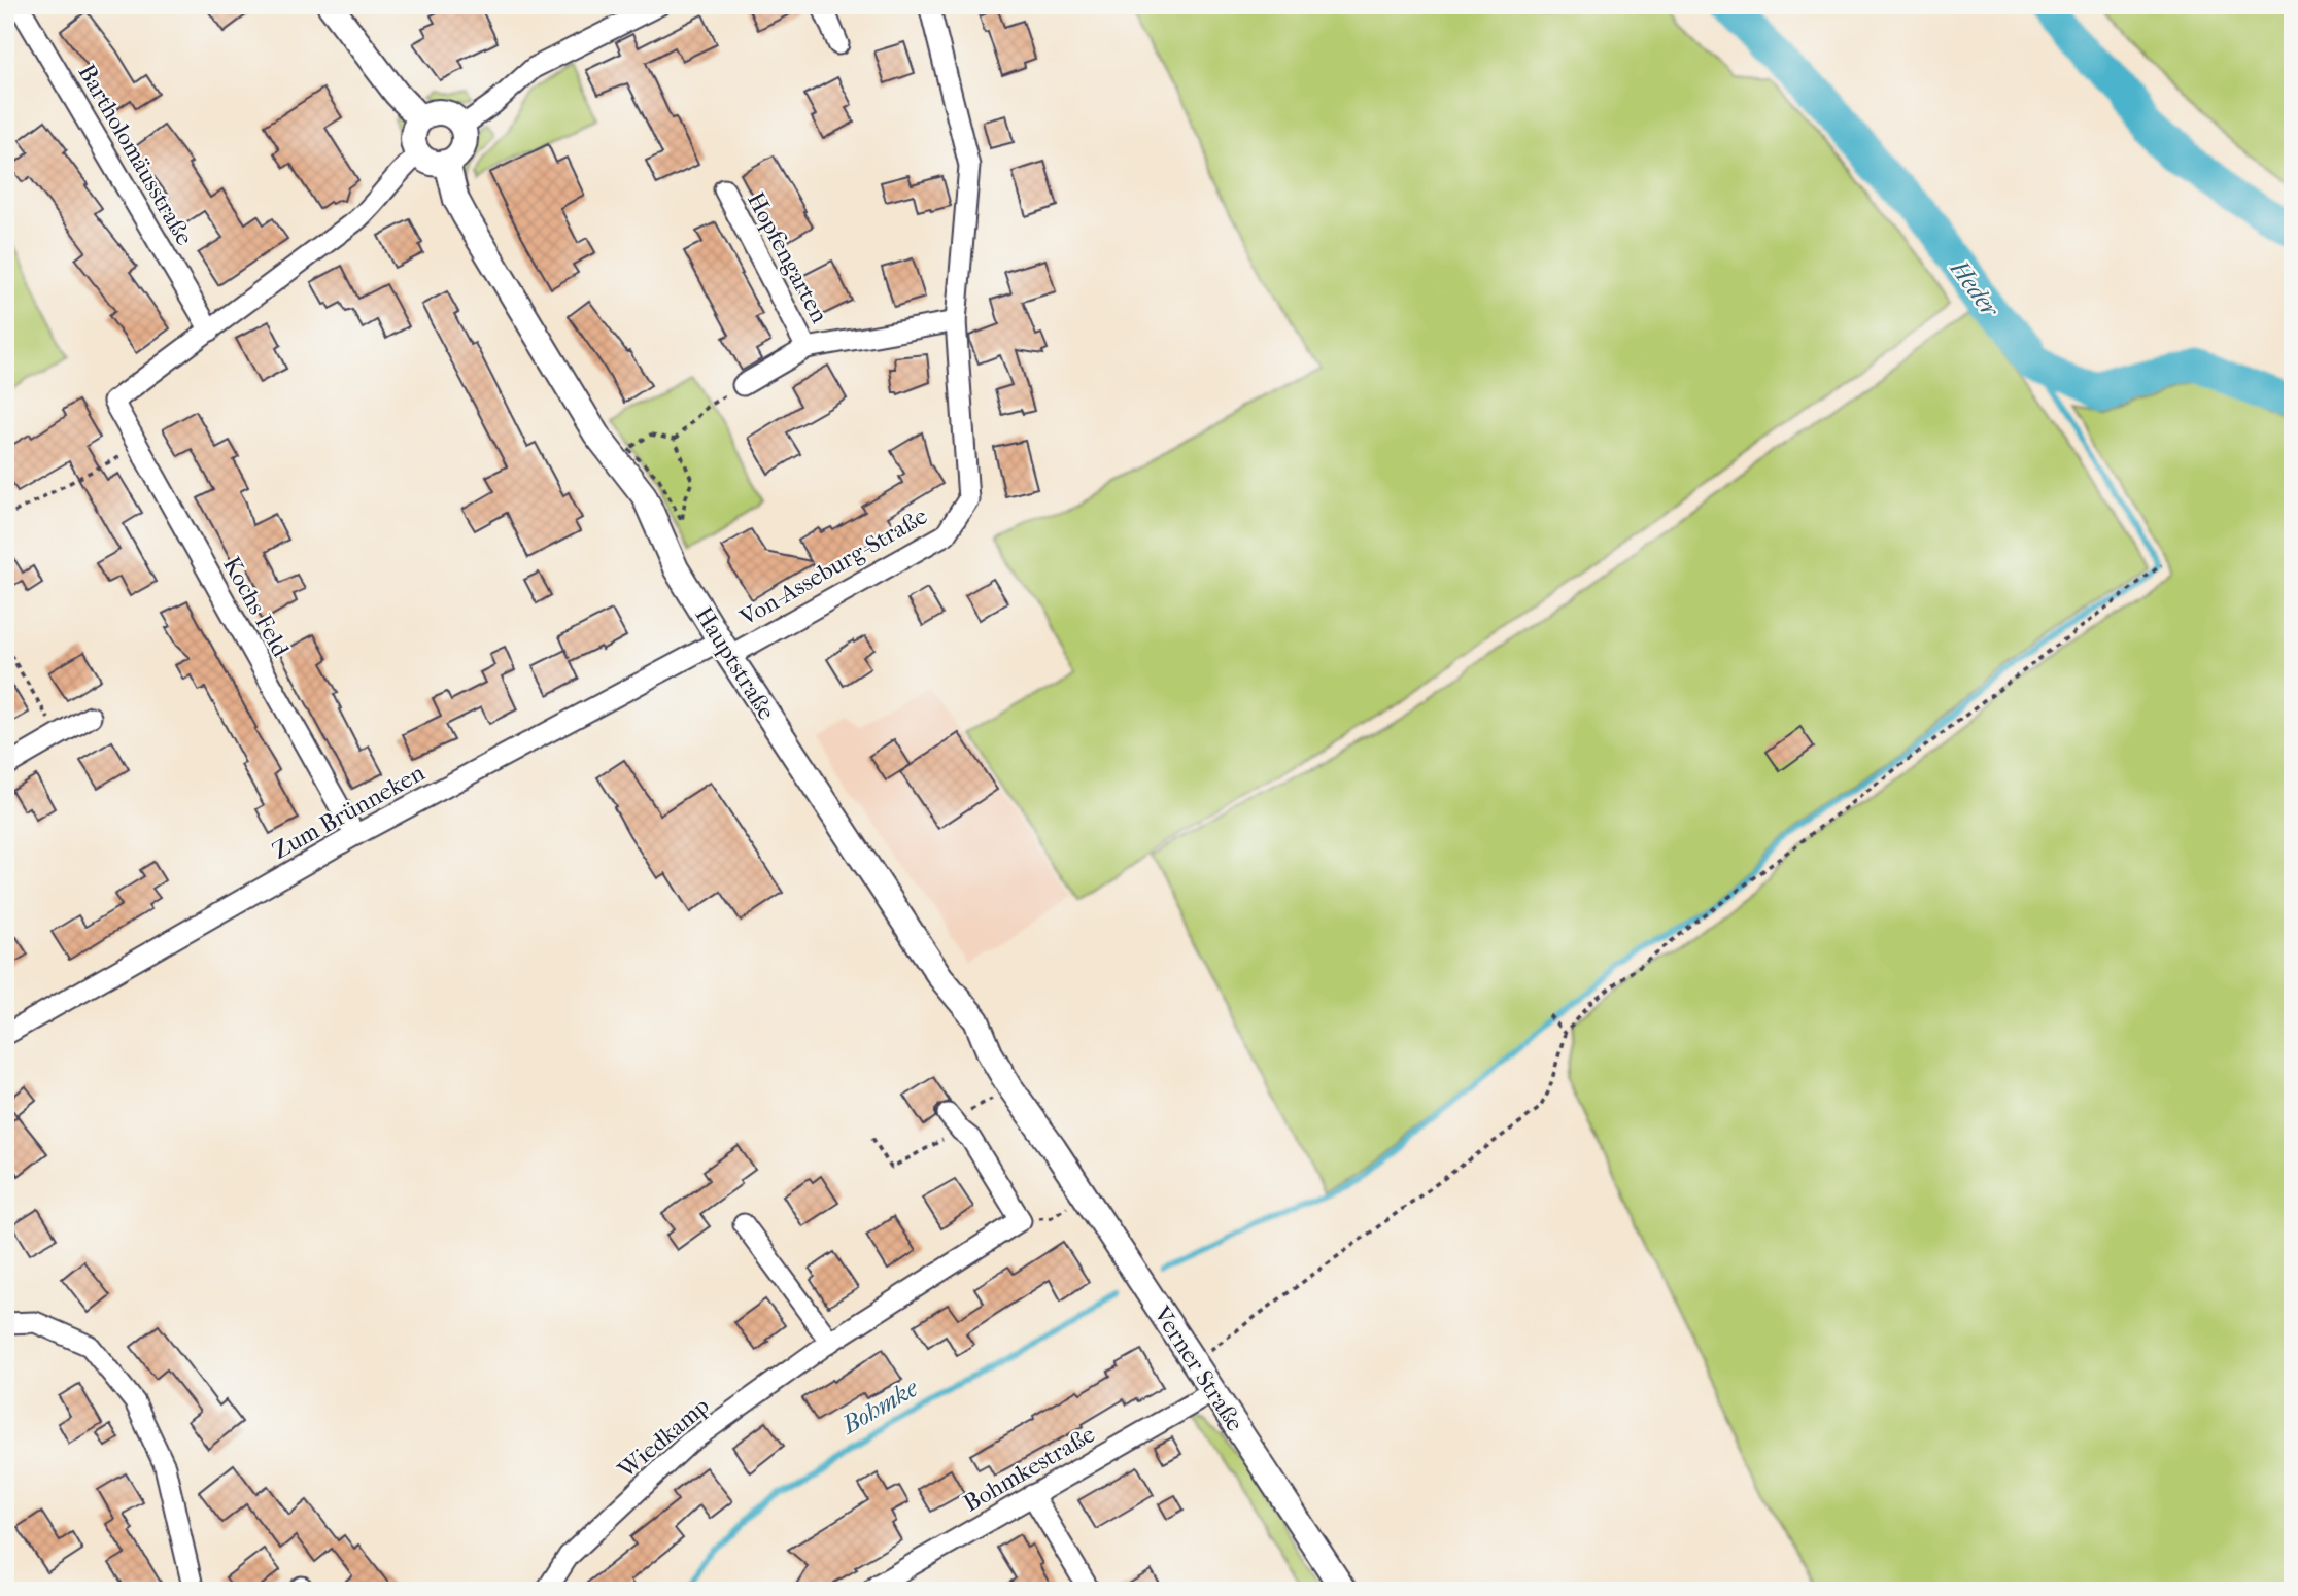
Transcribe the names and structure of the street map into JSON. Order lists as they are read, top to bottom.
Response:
{
  "streets": {
    "main road": ["Hauptstraße", "Verner Straße"],
    "street": [
      "Bartholomäusstraße",
      "Hopfengarten",
      "Von-Asseburg-Straße",
      "Kochs Feld",
      "Zum Brünneken",
      "Wiedkamp",
      "Bohmkestraße"
    ]
  },
  "crossings": [
    ["Bartholomäusstraße", "Kochs Feld"],
    ["Hopfengarten", "Von-Asseburg-Straße"],
    ["Von-Asseburg-Straße", "Hauptstraße"],
    ["Von-Asseburg-Straße", "Zum Brünneken"],
    ["Kochs Feld", "Zum Brünneken"],
    ["Hauptstraße", "Zum Brünneken"],
    ["Hauptstraße", "Verner Straße"],
    ["Verner Straße", "Bohmkestraße"]
  ],
  "water": ["Heder", "Bohmke"]
}
